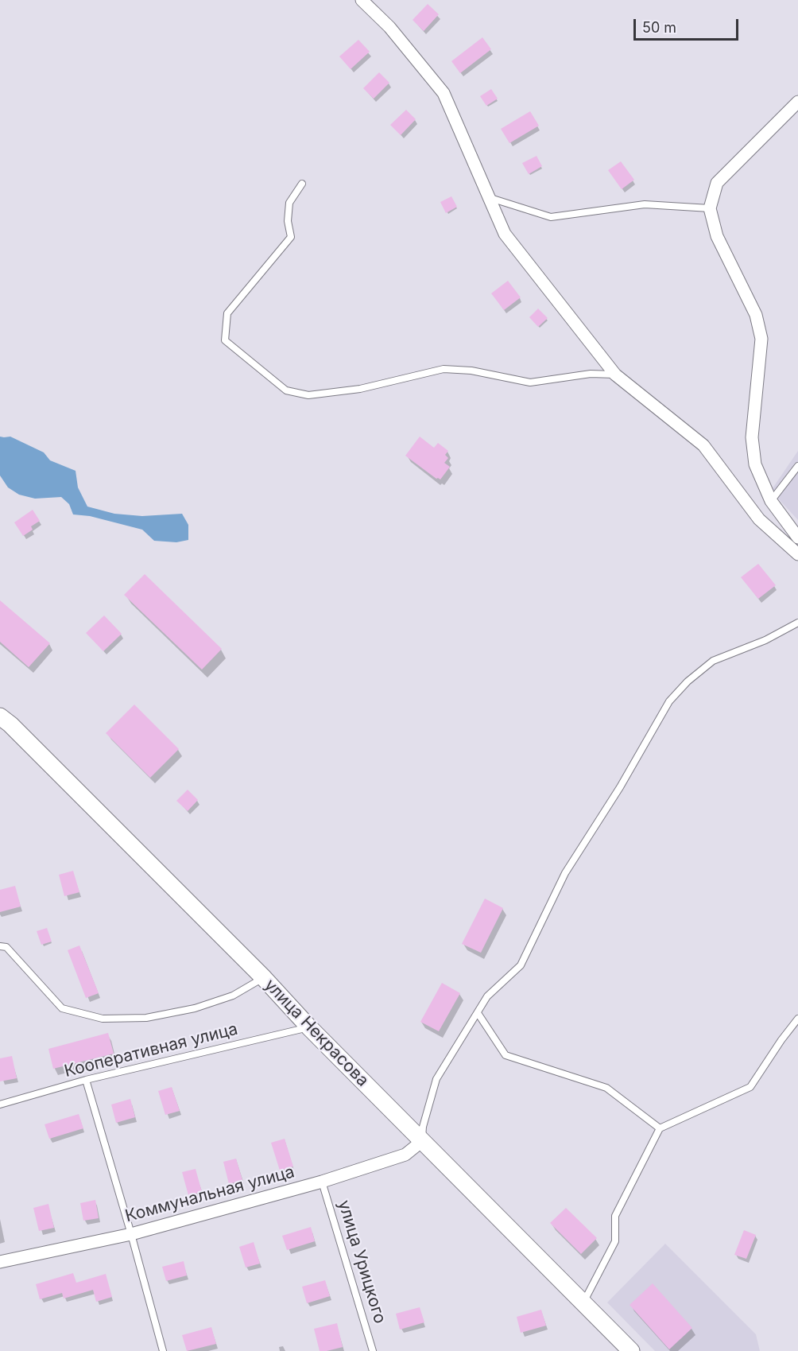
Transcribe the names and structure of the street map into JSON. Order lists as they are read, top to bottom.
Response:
{
  "streets": {
    "main road": ["улица Некрасова"],
    "street": ["Коммунальная улица"],
    "lane": ["Кооперативная улица", "улица Урицкого"]
  },
  "crossings": [
    ["улица Некрасова", "Кооперативная улица"],
    ["улица Некрасова", "Коммунальная улица"],
    ["Коммунальная улица", "улица Урицкого"]
  ],
  "scale_bar": "50 m"
}
